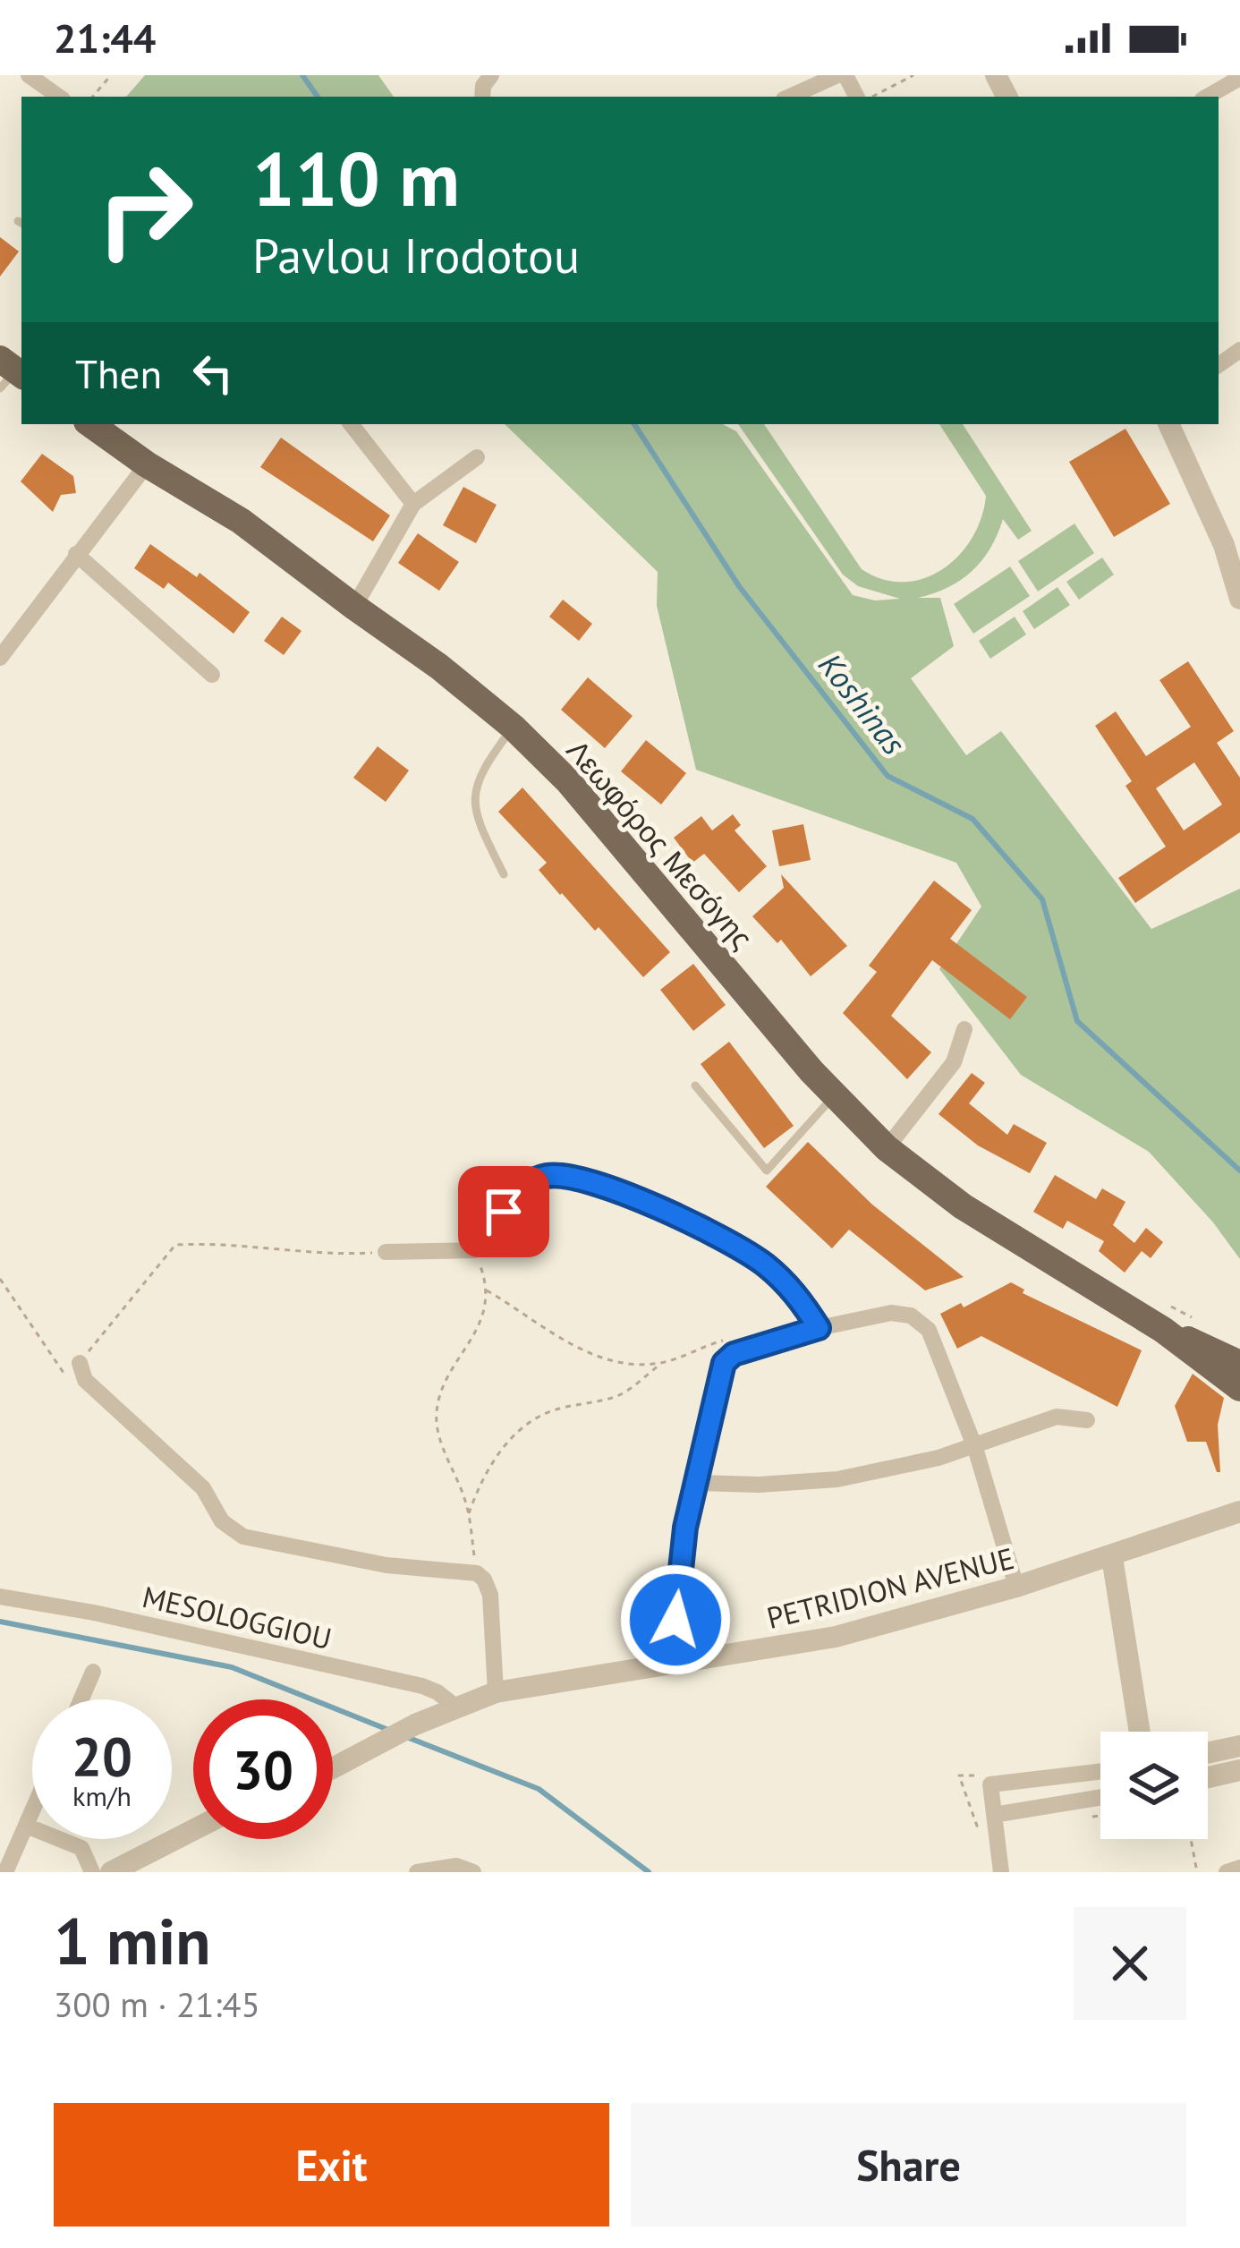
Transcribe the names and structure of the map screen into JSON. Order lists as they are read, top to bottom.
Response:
{
  "streets": {
    "main road": ["Λεωφόρος Μεσόγης"],
    "street": ["PETRIDION AVENUE", "MESOLOGGIOU"]
  },
  "crossings": [
    ["PETRIDION AVENUE", "MESOLOGGIOU"]
  ],
  "water": ["Koshinas"],
  "page": {
    "status": "21:44",
    "turn": ["110 m", "Pavlou Irodotou"],
    "then": "Then",
    "speed": "20 km/h",
    "limit": "30",
    "heading": ["1 min", "300 m · 21:45"],
    "buttons": ["Exit", "Share"]
  }
}
